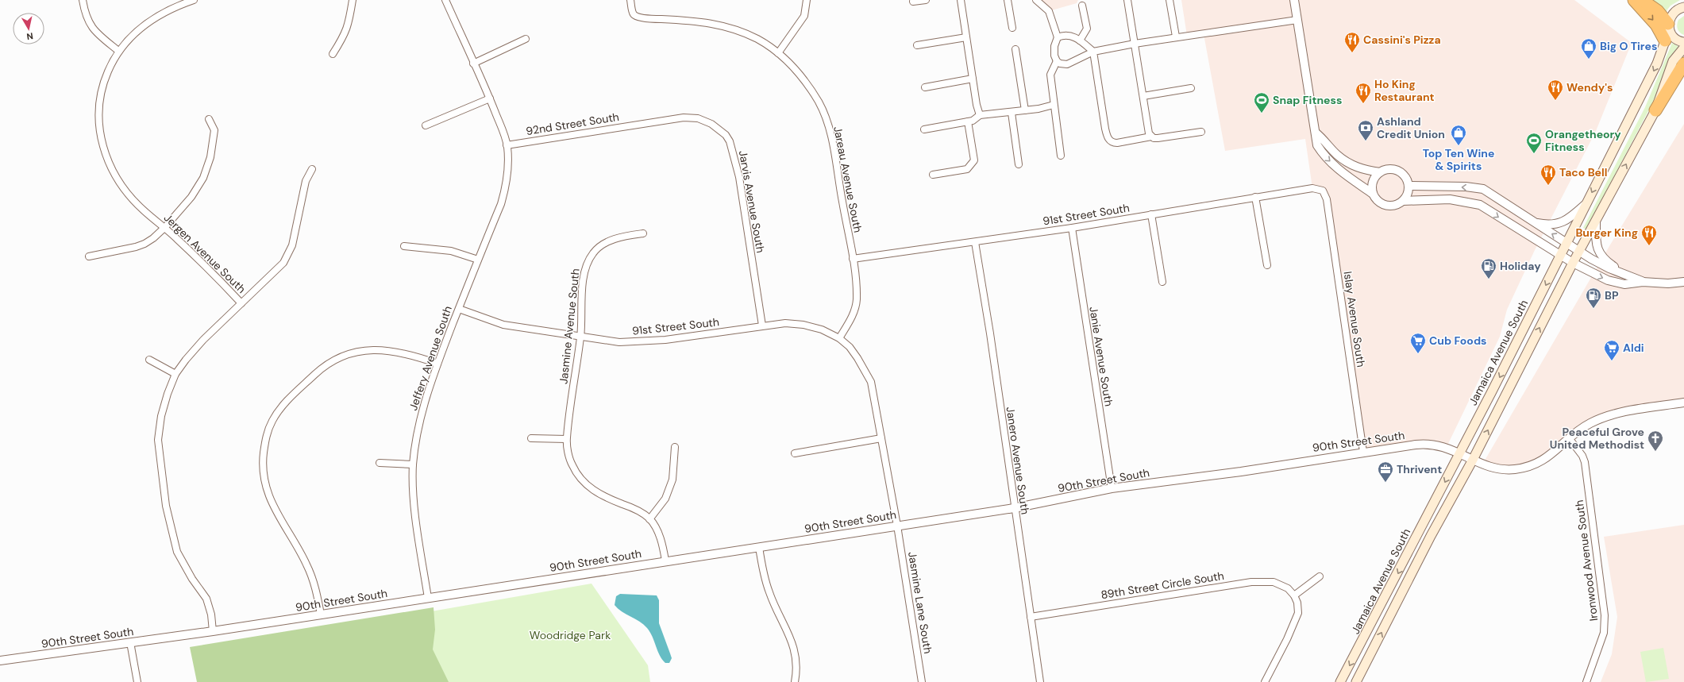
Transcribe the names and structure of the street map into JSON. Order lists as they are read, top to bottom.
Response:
{
  "streets": {
    "main road": ["Jamaica Avenue South"],
    "street": [
      "92nd Street South",
      "Jareau Avenue South",
      "Jarvis Avenue South",
      "91st Street South",
      "Jergen Avenue South",
      "Islay Avenue South",
      "Jasmine Avenue South",
      "Janie Avenue South",
      "Jeffery Avenue South",
      "90th Street South",
      "Janero Avenue South",
      "Ironwood Avenue South",
      "89th Street Circle South",
      "Jasmine Lane South"
    ]
  },
  "crossings": [
    ["92nd Street South", "Jarvis Avenue South"],
    ["92nd Street South", "Jeffery Avenue South"],
    ["Jareau Avenue South", "91st Street South"],
    ["Jarvis Avenue South", "91st Street South"],
    ["91st Street South", "Islay Avenue South"],
    ["91st Street South", "Jasmine Avenue South"],
    ["91st Street South", "Janie Avenue South"],
    ["91st Street South", "Jeffery Avenue South"],
    ["91st Street South", "Janero Avenue South"],
    ["Jergen Avenue South", "90th Street South"],
    ["Islay Avenue South", "90th Street South"],
    ["Jasmine Avenue South", "90th Street South"],
    ["Jamaica Avenue South", "90th Street South"],
    ["Janie Avenue South", "90th Street South"],
    ["Jeffery Avenue South", "90th Street South"],
    ["90th Street South", "Janero Avenue South"],
    ["90th Street South", "Ironwood Avenue South"],
    ["90th Street South", "Jasmine Lane South"],
    ["Janero Avenue South", "89th Street Circle South"]
  ],
  "parks": ["Woodridge Park"],
  "places": {
    "restaurant": [
      "Cassini's Pizza",
      "Wendy's",
      "Ho King Restaurant",
      "Taco Bell",
      "Burger King"
    ],
    "shop": ["Big O Tires", "Top Ten Wine & Spirits"],
    "sports": ["Snap Fitness", "Orangetheory Fitness"],
    "bank": ["Ashland Credit Union"],
    "fuel station": ["Holiday", "BP"],
    "supermarket": ["Cub Foods", "Aldi"],
    "church": ["Peaceful Grove United Methodist"],
    "office": ["Thrivent"]
  },
  "north": "bottom"
}
